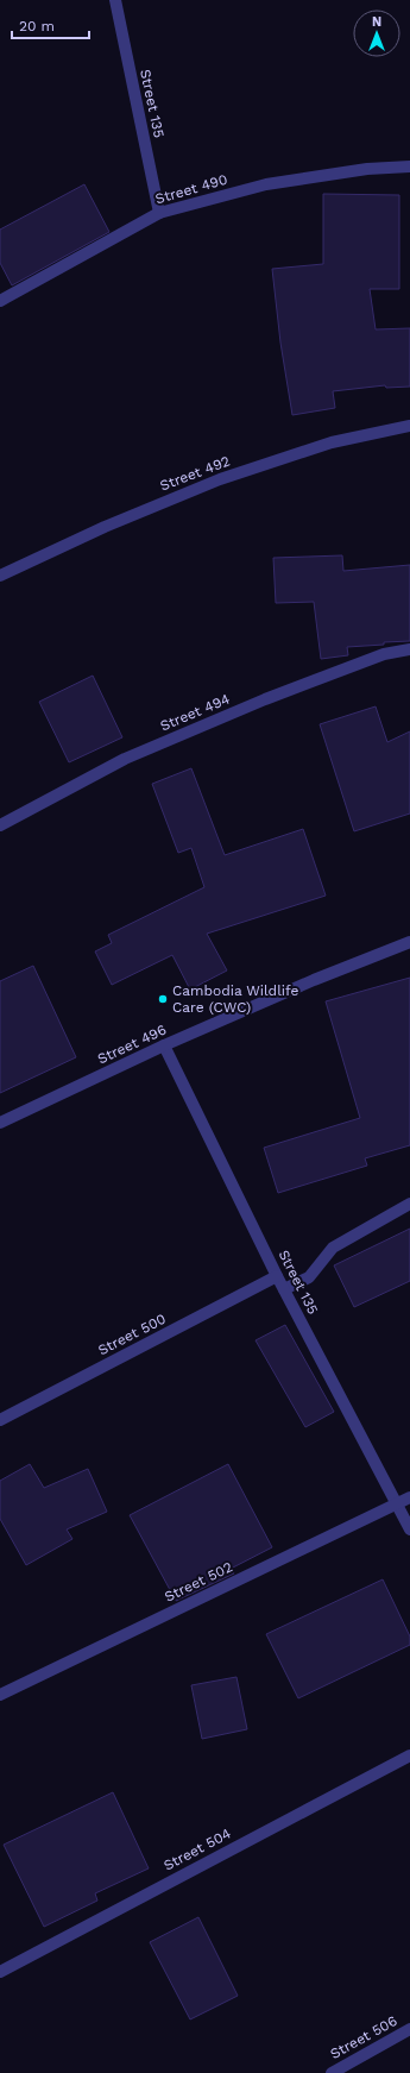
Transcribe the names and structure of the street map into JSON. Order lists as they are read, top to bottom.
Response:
{
  "streets": {
    "street": [
      "Street 135",
      "Street 490",
      "Street 492",
      "Street 494",
      "Street 496",
      "Street 500",
      "Street 502",
      "Street 504",
      "Street 506"
    ]
  },
  "crossings": [
    ["Street 135", "Street 490"],
    ["Street 135", "Street 496"],
    ["Street 135", "Street 500"],
    ["Street 135", "Street 502"]
  ],
  "places": ["Cambodia Wildlife Care (CWC)"],
  "scale_bar": "20 m",
  "north": "top"
}
